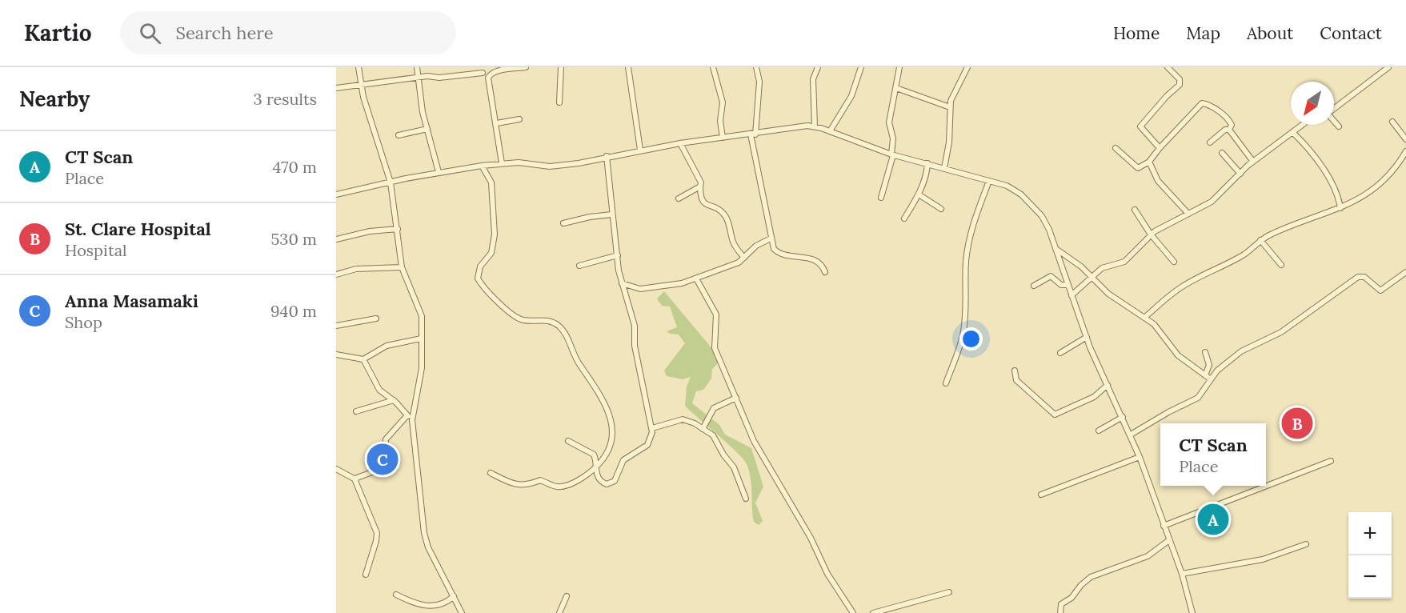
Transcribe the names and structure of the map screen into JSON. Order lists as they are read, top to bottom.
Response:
{
  "north": "bottom left",
  "page": {
    "header": "Kartio",
    "search": "Search here",
    "nav": [
      "Home",
      "Map",
      "About",
      "Contact"
    ],
    "heading": ["Nearby", "3 results"],
    "list": [
      {
        "mark": "A",
        "name": "CT Scan",
        "note": "Place",
        "value": "470 m"
      },
      {
        "mark": "B",
        "name": "St. Clare Hospital",
        "note": "Hospital",
        "value": "530 m"
      },
      {
        "mark": "C",
        "name": "Anna Masamaki",
        "note": "Shop",
        "value": "940 m"
      }
    ],
    "pins": ["B", "C", "A"],
    "popup": ["CT Scan", "Place"],
    "map_buttons": ["+", "−"]
  }
}
